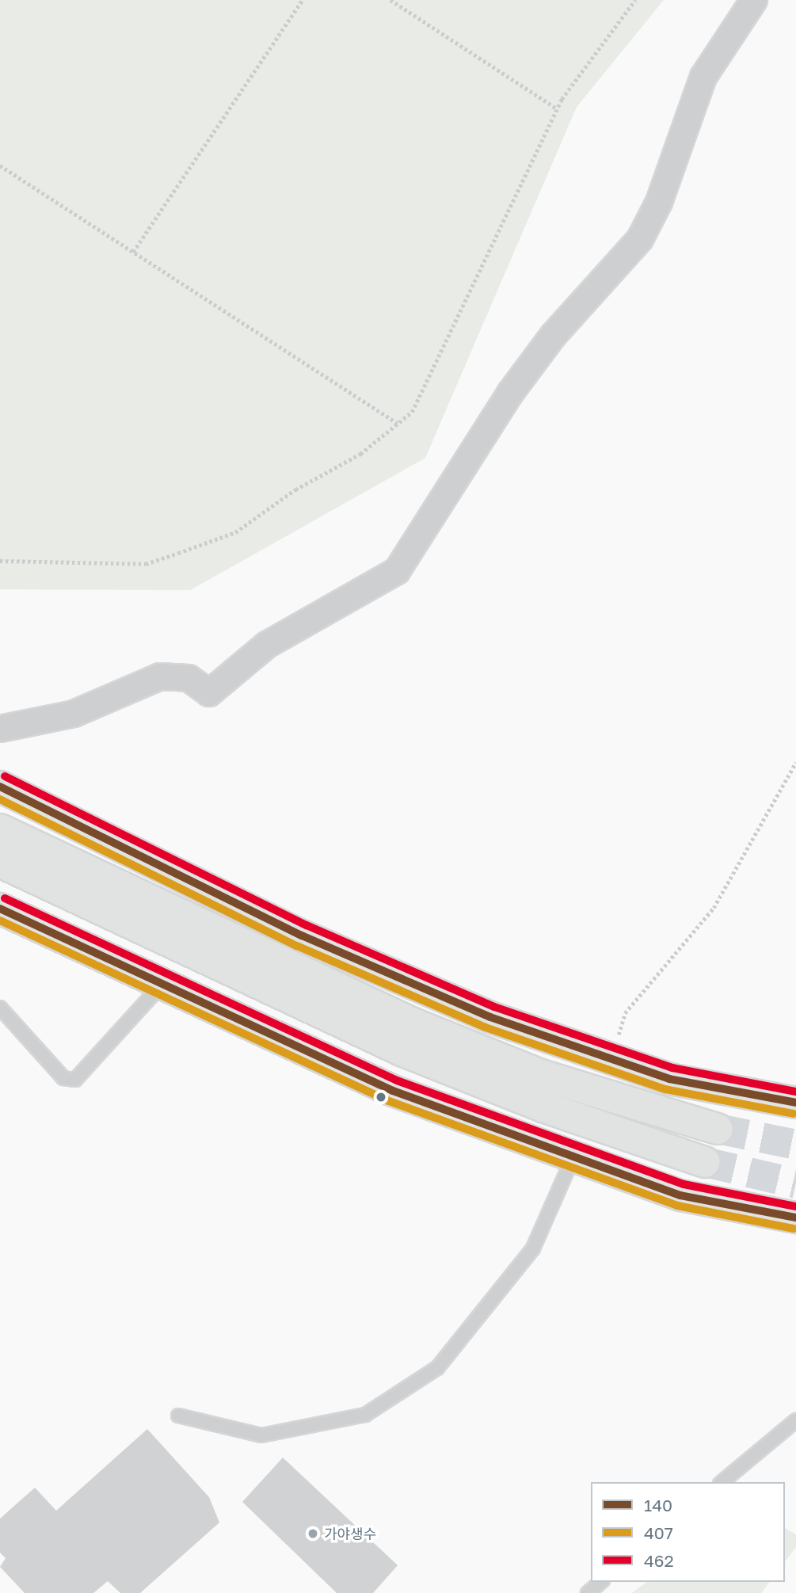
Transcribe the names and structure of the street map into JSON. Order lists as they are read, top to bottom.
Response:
{
  "places": ["가야생수"],
  "lines": ["transit line 462", "transit line 140", "transit line 407"],
  "legend": ["140", "407", "462"]
}
